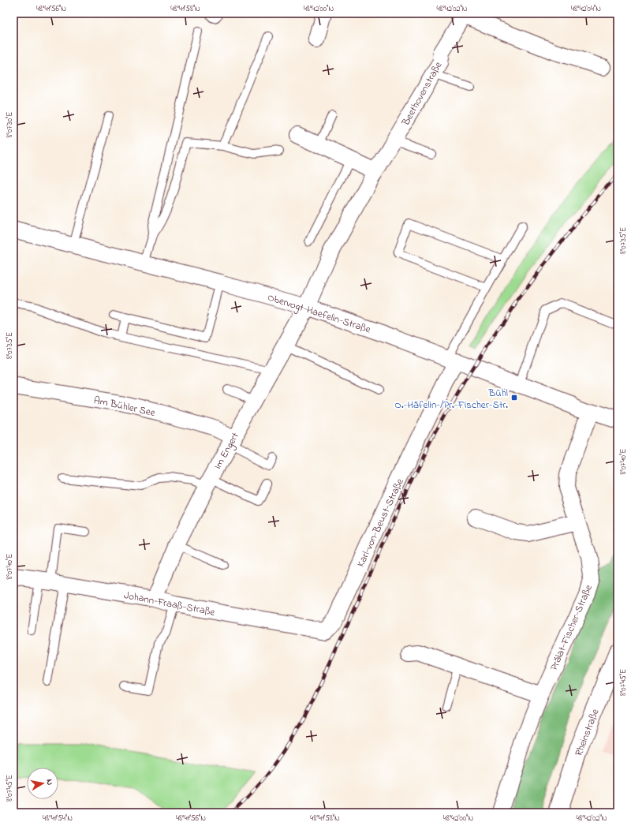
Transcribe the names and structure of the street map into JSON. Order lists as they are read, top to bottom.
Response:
{
  "streets": {
    "street": [
      "Beethovenstraße",
      "Obervogt-Haefelin-Straße",
      "Am Bühler See",
      "Im Engert",
      "Karl-von-Beust-Straße",
      "Johann-Fraaß-Straße",
      "Prälat-Fischer-Straße",
      "Rheinstraße"
    ]
  },
  "crossings": [
    ["Beethovenstraße", "Obervogt-Haefelin-Straße"],
    ["Beethovenstraße", "Im Engert"],
    ["Obervogt-Haefelin-Straße", "Im Engert"],
    ["Obervogt-Haefelin-Straße", "Karl-von-Beust-Straße"],
    ["Obervogt-Haefelin-Straße", "Prälat-Fischer-Straße"],
    ["Am Bühler See", "Im Engert"],
    ["Im Engert", "Johann-Fraaß-Straße"],
    ["Karl-von-Beust-Straße", "Johann-Fraaß-Straße"]
  ],
  "places": {
    "transit": ["Bühl O.-Häfelin-/Pr.-Fischer-Str."]
  },
  "north": "right",
  "coordinates": [
    "48°41'56\"N",
    "48°41'58\"N",
    "48°42'00\"N",
    "48°42'02\"N",
    "48°42'04\"N",
    "8°07'30\"E",
    "8°07'35\"E",
    "8°07'40\"E",
    "8°07'45\"E",
    "48°41'54\"N"
  ]
}
